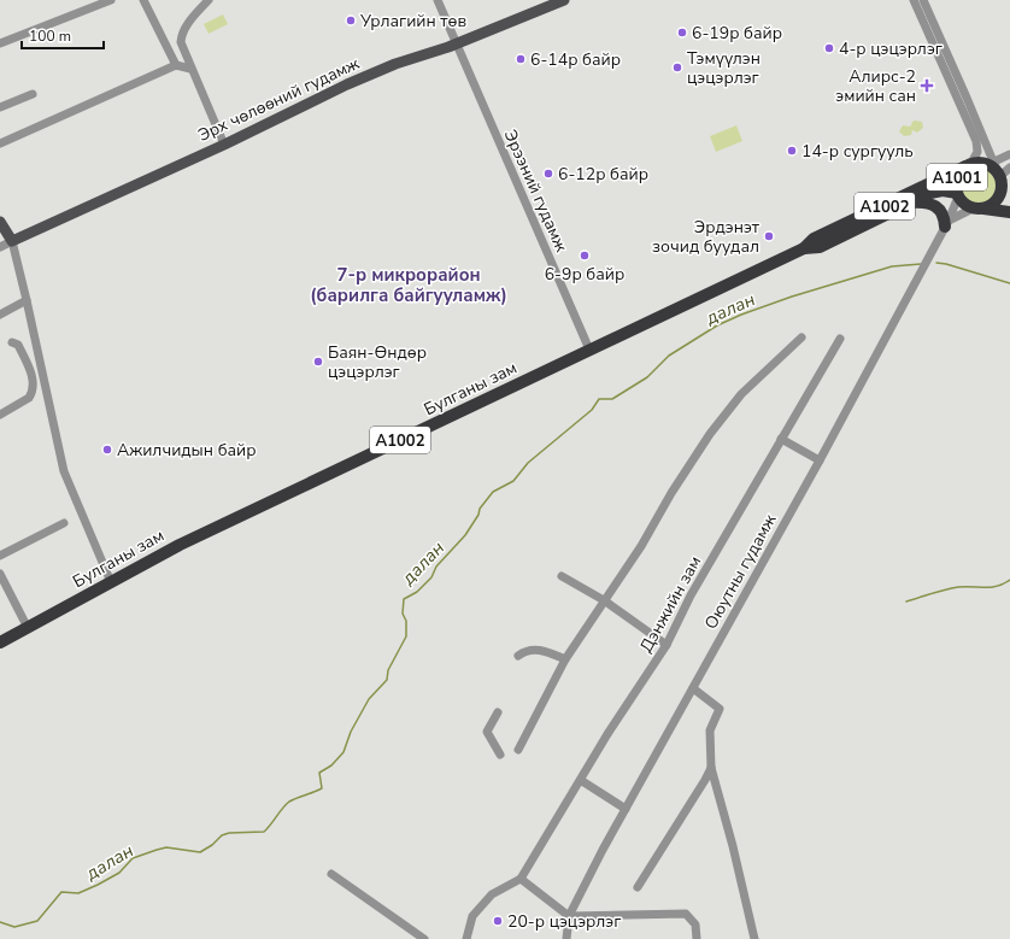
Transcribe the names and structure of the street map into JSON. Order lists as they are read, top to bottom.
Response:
{
  "streets": {
    "highway": ["A1001", "A1002", "Булганы зам"],
    "main road": ["Эрх чөлөөний гудамж"],
    "street": ["Эрээний гудамж", "Оюутны гудамж", "Дэнжийн зам"]
  },
  "crossings": [
    ["Эрх чөлөөний гудамж", "Эрээний гудамж"],
    ["A1001", "Булганы зам"],
    ["A1001", "Оюутны гудамж"],
    ["Эрээний гудамж", "Булганы зам"],
    ["Булганы зам", "Оюутны гудамж"]
  ],
  "districts": ["7-р микрорайон (барилга байгууламж)"],
  "water": ["далан"],
  "places": {
    "other": [
      "Урлагийн төв",
      "6-19р байр",
      "4-р цэцэрлэг",
      "6-14р байр",
      "Тэмүүлэн цэцэрлэг",
      "14-р сургууль",
      "6-12р байр",
      "Эрдэнэт зочид буудал",
      "6-9р байр",
      "Баян-Өндөр цэцэрлэг",
      "Ажилчидын байр",
      "20-р цэцэрлэг"
    ],
    "health": ["Aлирс-2 эмийн сан"]
  },
  "scale_bar": "100 m"
}
